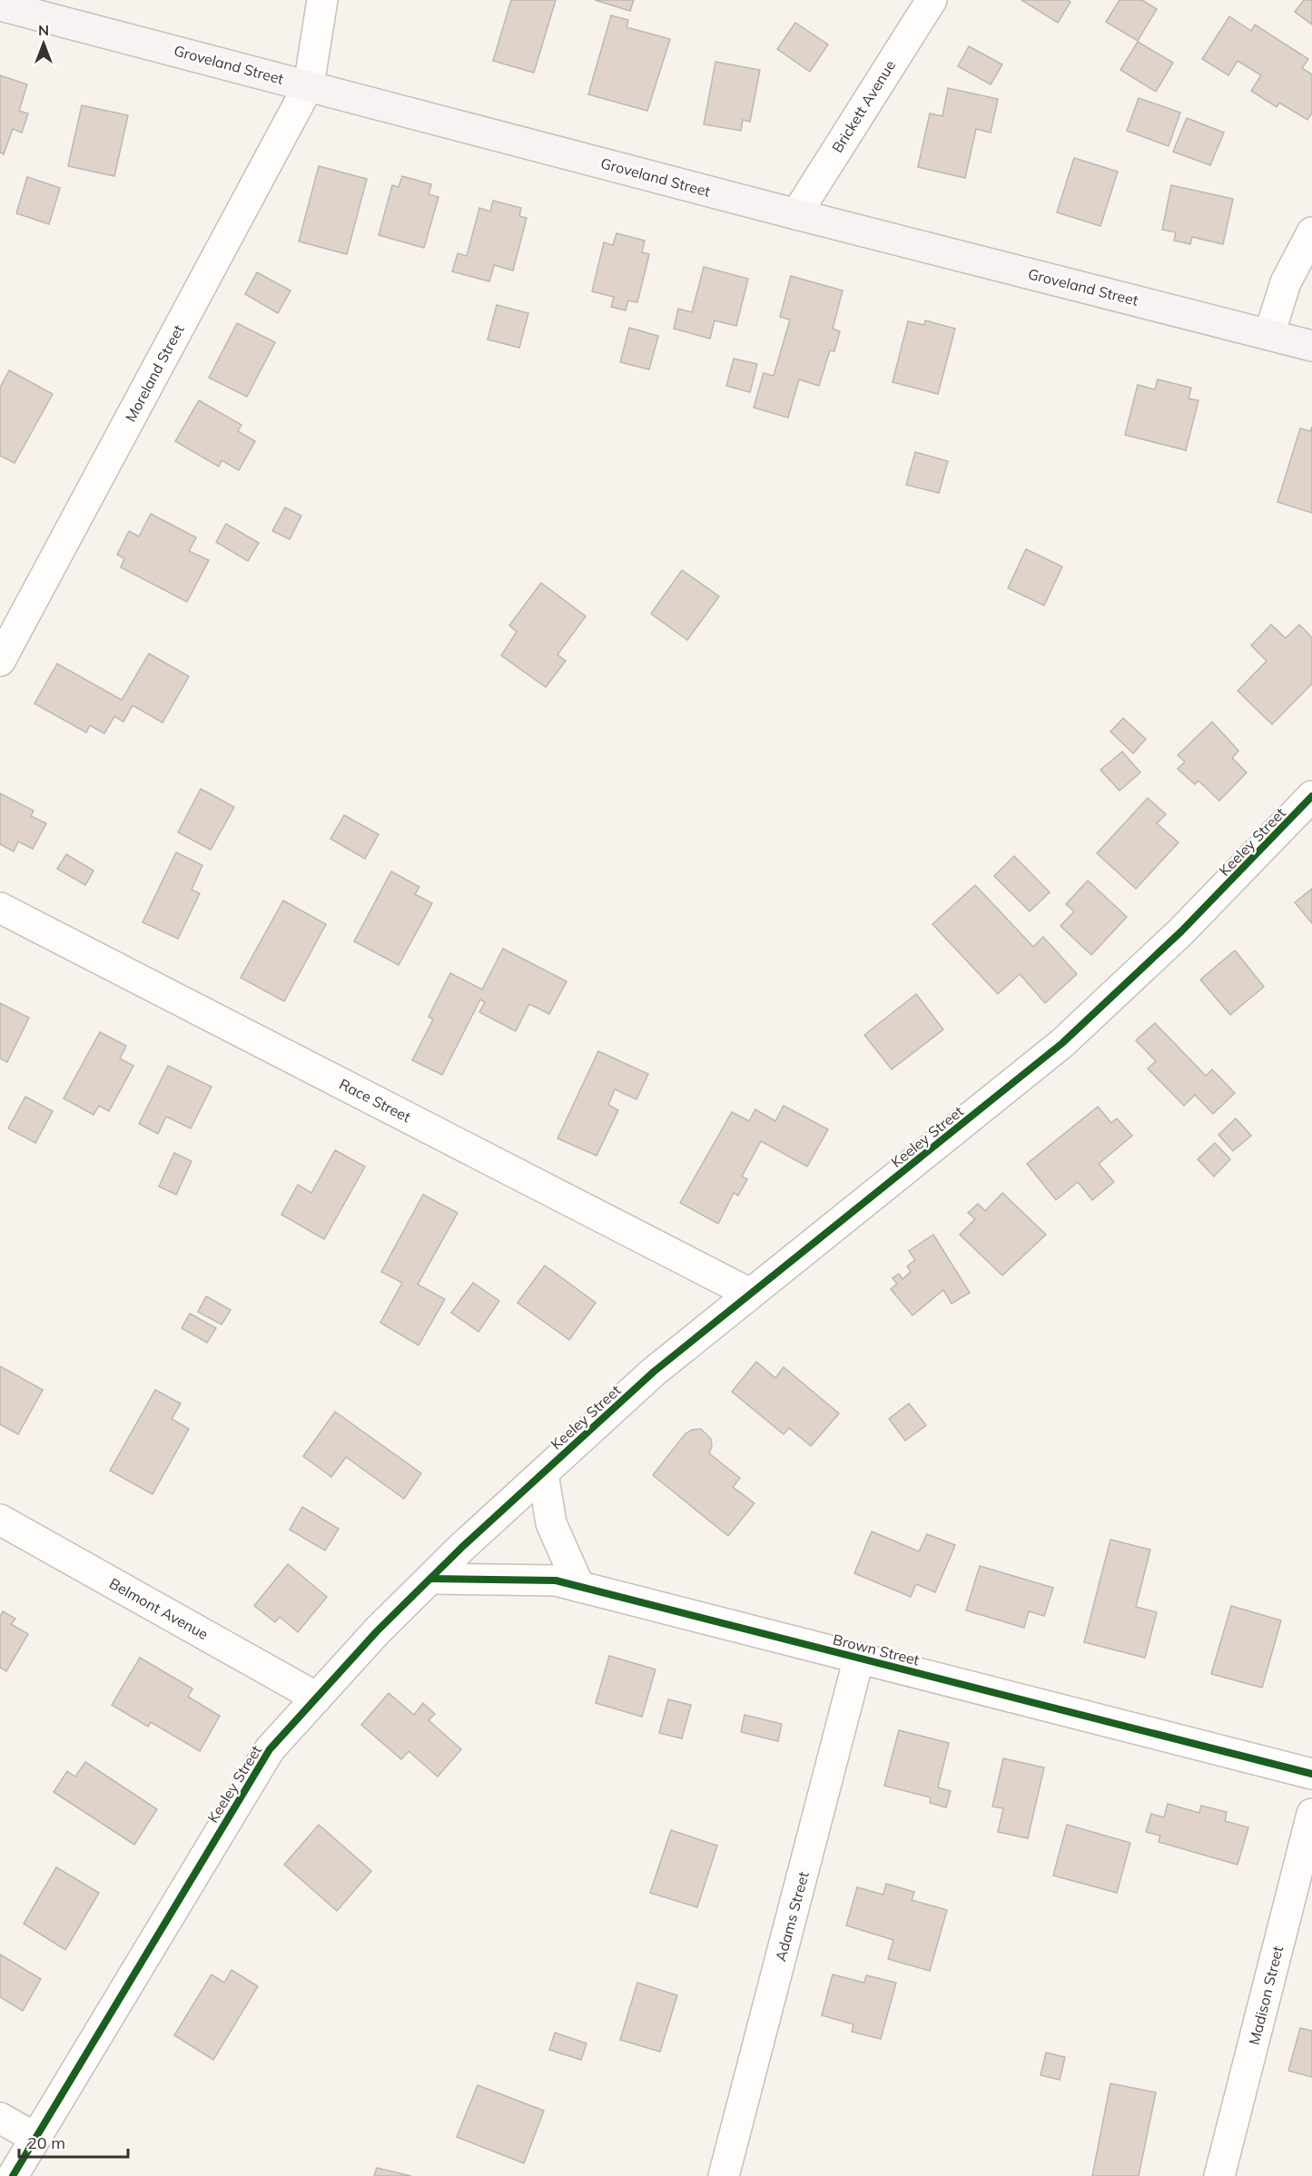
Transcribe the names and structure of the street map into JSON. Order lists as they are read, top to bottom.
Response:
{
  "streets": {
    "main road": ["Groveland Street"],
    "street": [
      "Brickett Avenue",
      "Moreland Street",
      "Keeley Street",
      "Race Street",
      "Belmont Avenue",
      "Brown Street",
      "Adams Street",
      "Madison Street"
    ]
  },
  "crossings": [
    ["Groveland Street", "Brickett Avenue"],
    ["Groveland Street", "Moreland Street"],
    ["Keeley Street", "Race Street"],
    ["Keeley Street", "Belmont Avenue"],
    ["Keeley Street", "Brown Street"],
    ["Brown Street", "Adams Street"]
  ],
  "scale_bar": "20 m",
  "north": "top"
}
